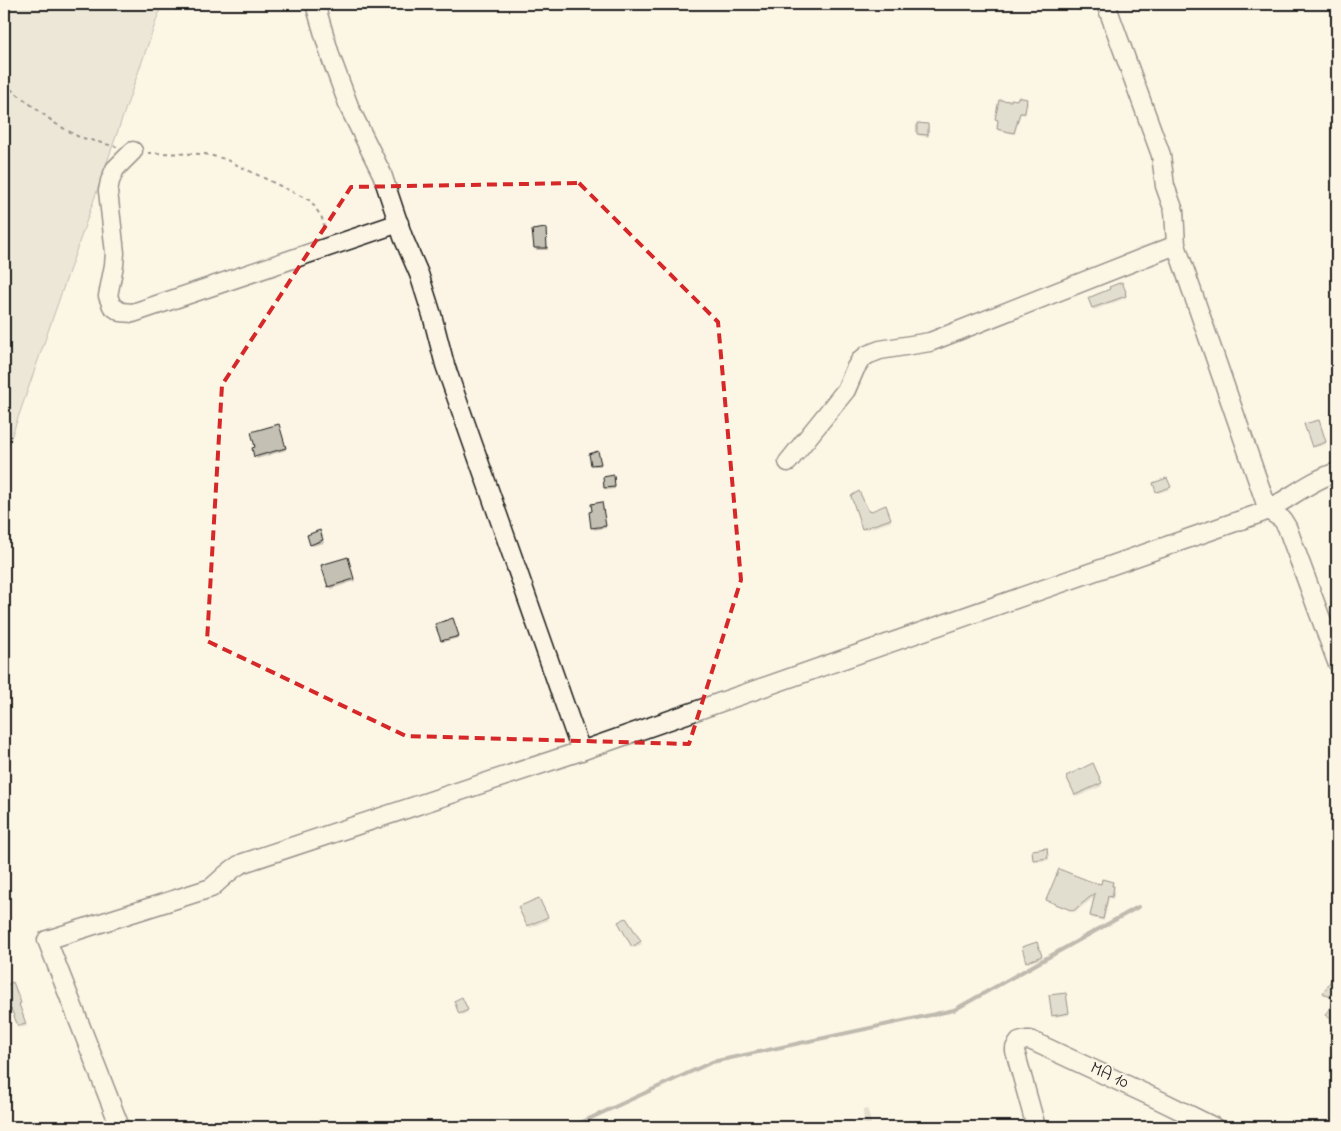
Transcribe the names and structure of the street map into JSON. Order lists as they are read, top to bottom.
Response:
{
  "streets": {
    "street": ["MA 10"]
  }
}
